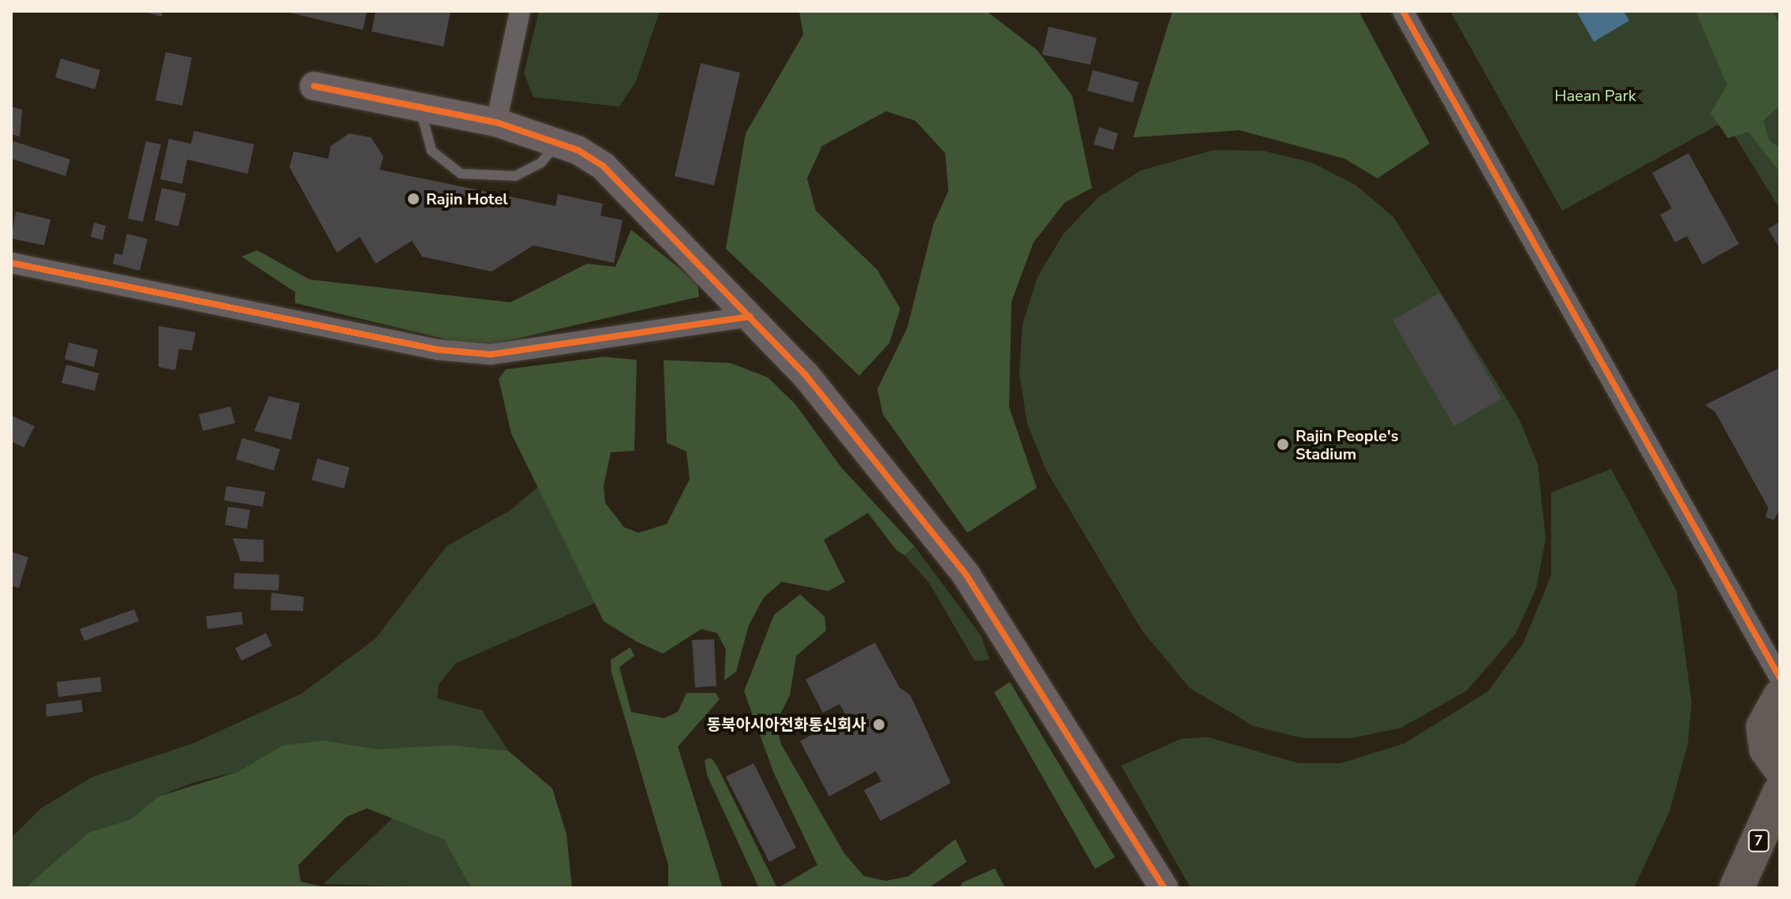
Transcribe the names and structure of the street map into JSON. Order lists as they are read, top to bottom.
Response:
{
  "streets": {
    "highway": ["7"]
  },
  "parks": ["Haean Park"],
  "places": ["Rajin Hotel", "Rajin People's Stadium", "동북아시아전화통신회사"]
}
